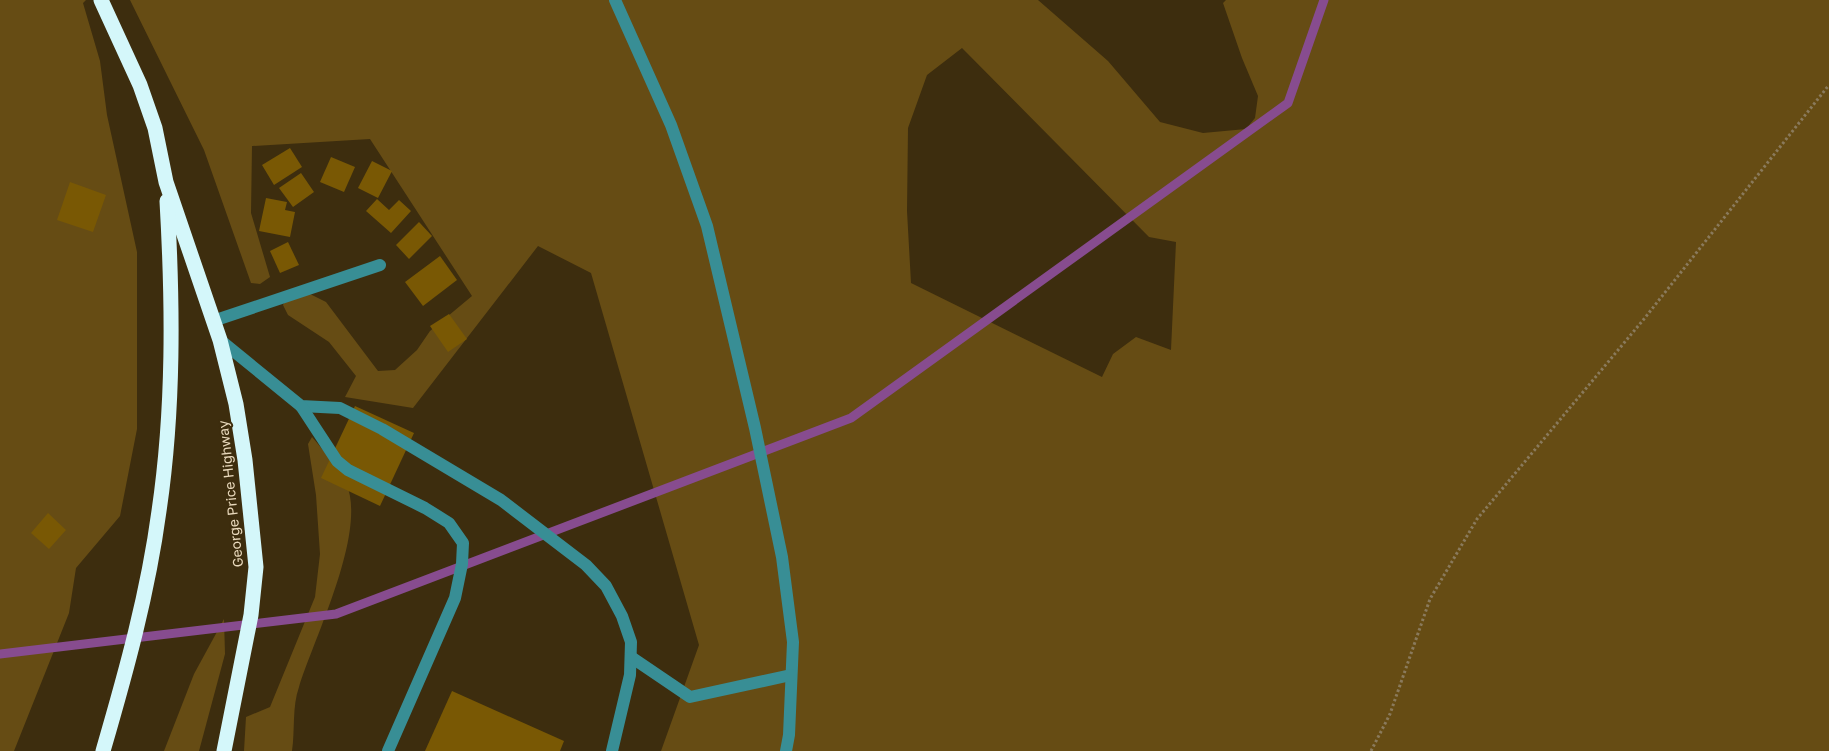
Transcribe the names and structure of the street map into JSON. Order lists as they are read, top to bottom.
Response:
{
  "streets": {
    "highway": ["George Price Highway"]
  }
}
